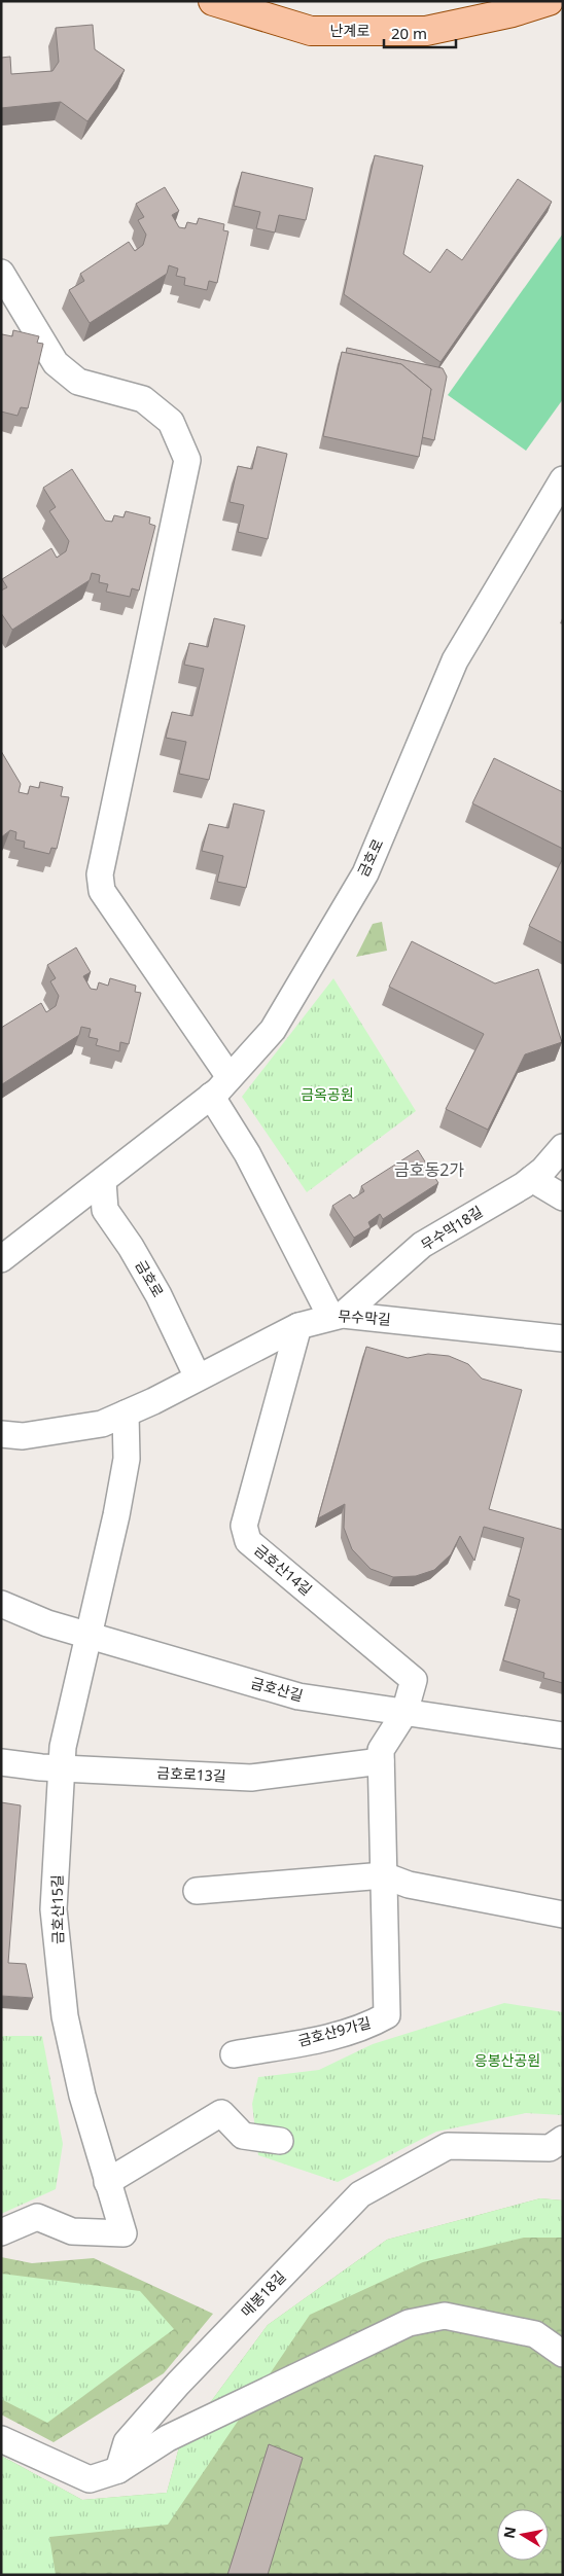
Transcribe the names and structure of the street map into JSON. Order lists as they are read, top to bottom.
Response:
{
  "streets": {
    "main road": ["난계로"],
    "street": [
      "금호로",
      "무수막18길",
      "무수막길",
      "금호산14길",
      "금호산길",
      "금호로13길",
      "금호산15길",
      "금호산9가길",
      "매봉18길"
    ]
  },
  "crossings": [
    ["금호로", "무수막길"],
    ["무수막18길", "무수막길"],
    ["무수막길", "금호산14길"],
    ["금호산14길", "금호산길"],
    ["금호산14길", "금호산9가길"],
    ["금호산길", "금호산15길"],
    ["금호산길", "금호산9가길"],
    ["금호로13길", "금호산15길"],
    ["금호로13길", "금호산9가길"]
  ],
  "districts": ["금호동2가"],
  "parks": ["금옥공원", "응봉산공원"],
  "scale_bar": "20 m",
  "north": "left"
}
